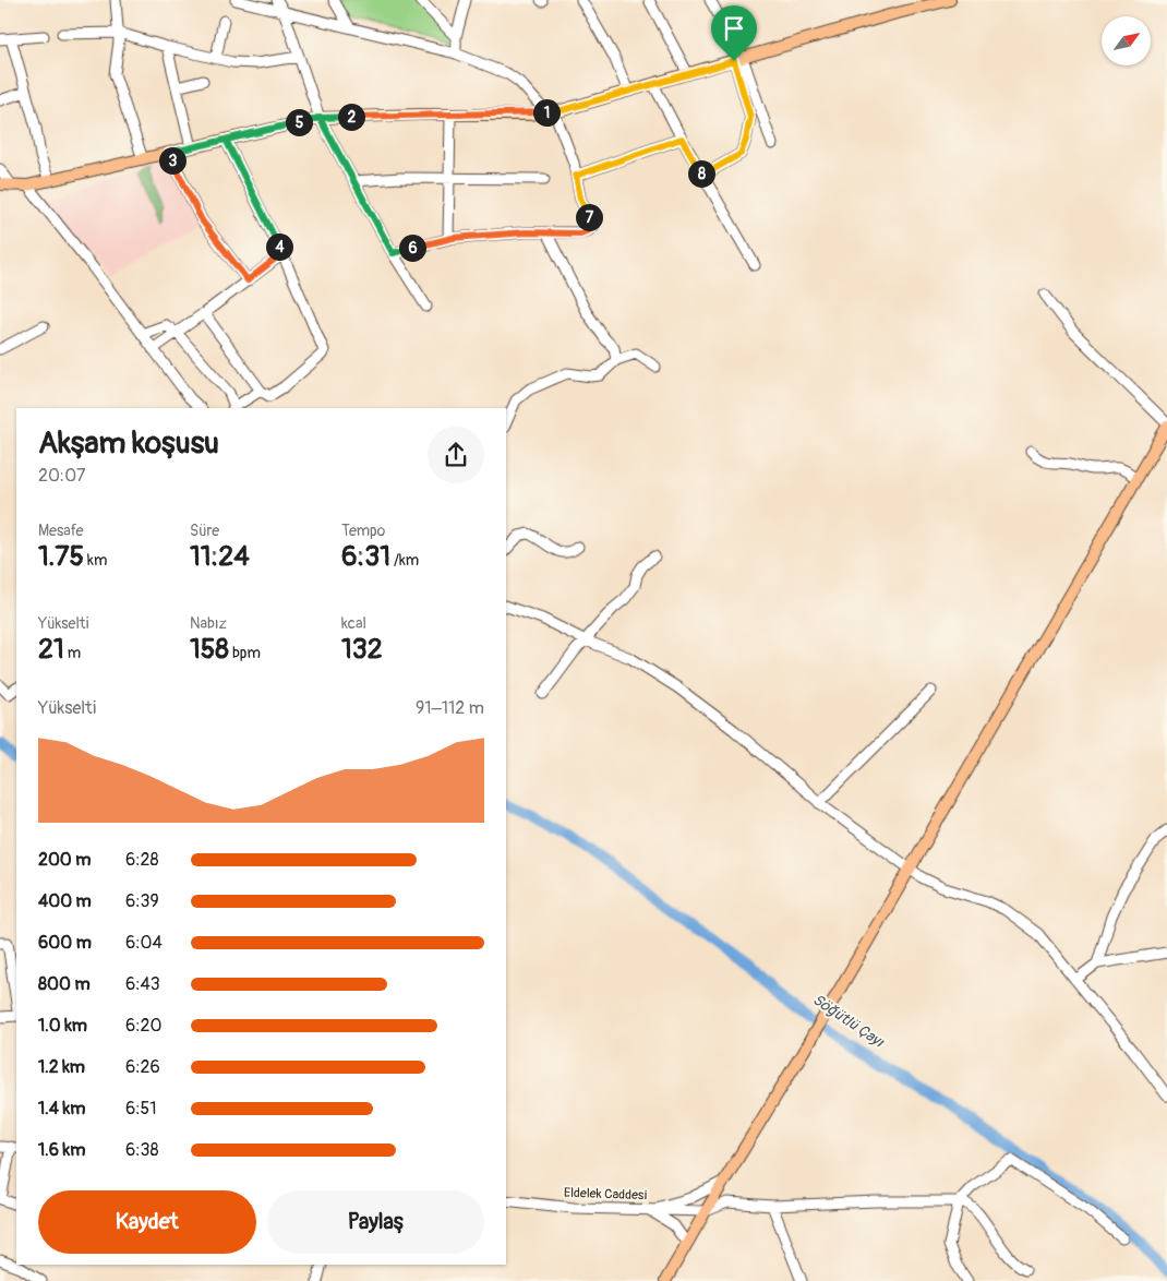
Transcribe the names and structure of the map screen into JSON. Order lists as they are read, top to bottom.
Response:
{
  "streets": {
    "street": ["Eldelek Caddesi"]
  },
  "water": ["Söğütlü Çayı"],
  "north": "top right",
  "page": {
    "pins": [
      "1",
      "2",
      "5",
      "3",
      "8",
      "7",
      "4",
      "6"
    ],
    "heading": ["Akşam koşusu", "20:07"],
    "stats": [
      ["Mesafe", "1.75 km"],
      ["Süre", "11:24"],
      ["Tempo", "6:31 /km"],
      ["Yükselti", "21 m"],
      ["Nabız", "158 bpm"],
      ["kcal", "132"]
    ],
    "chart": ["Yükselti", "91–112 m"],
    "list": [
      {
        "name": "200 m",
        "note": "6:28"
      },
      {
        "name": "400 m",
        "note": "6:39"
      },
      {
        "name": "600 m",
        "note": "6:04"
      },
      {
        "name": "800 m",
        "note": "6:43"
      },
      {
        "name": "1.0 km",
        "note": "6:20"
      },
      {
        "name": "1.2 km",
        "note": "6:26"
      },
      {
        "name": "1.4 km",
        "note": "6:51"
      },
      {
        "name": "1.6 km",
        "note": "6:38"
      }
    ],
    "buttons": ["Kaydet", "Paylaş"]
  }
}
